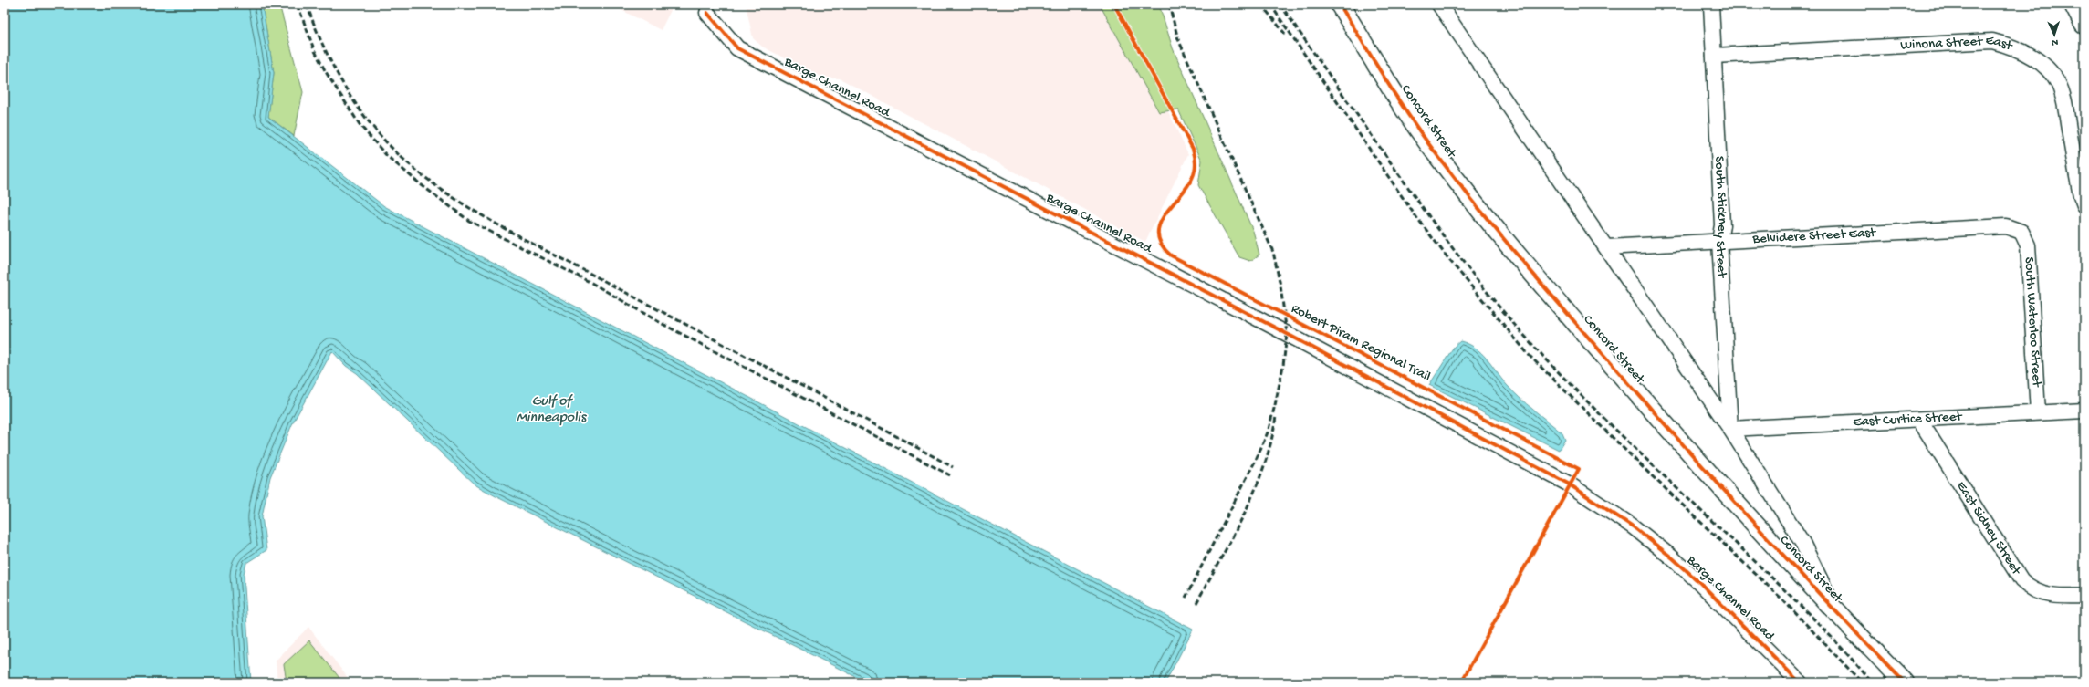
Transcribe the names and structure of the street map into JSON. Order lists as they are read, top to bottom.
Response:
{
  "streets": {
    "main road": ["Concord Street"],
    "street": [
      "Winona Street East",
      "Barge Channel Road",
      "South Stickney Street",
      "Belvidere Street East",
      "South Waterloo Street",
      "East Curtice Street",
      "East Sidney Street"
    ],
    "cycle path": ["Robert Piram Regional Trail"]
  },
  "crossings": [
    ["Winona Street East", "South Stickney Street"],
    ["Concord Street", "South Stickney Street"],
    ["Concord Street", "Belvidere Street East"],
    ["Concord Street", "East Curtice Street"],
    ["South Stickney Street", "Belvidere Street East"],
    ["South Stickney Street", "East Curtice Street"],
    ["Belvidere Street East", "South Waterloo Street"],
    ["South Waterloo Street", "East Curtice Street"],
    ["East Curtice Street", "East Sidney Street"]
  ],
  "water": ["Gulf of Minneapolis"],
  "north": "bottom"
}
